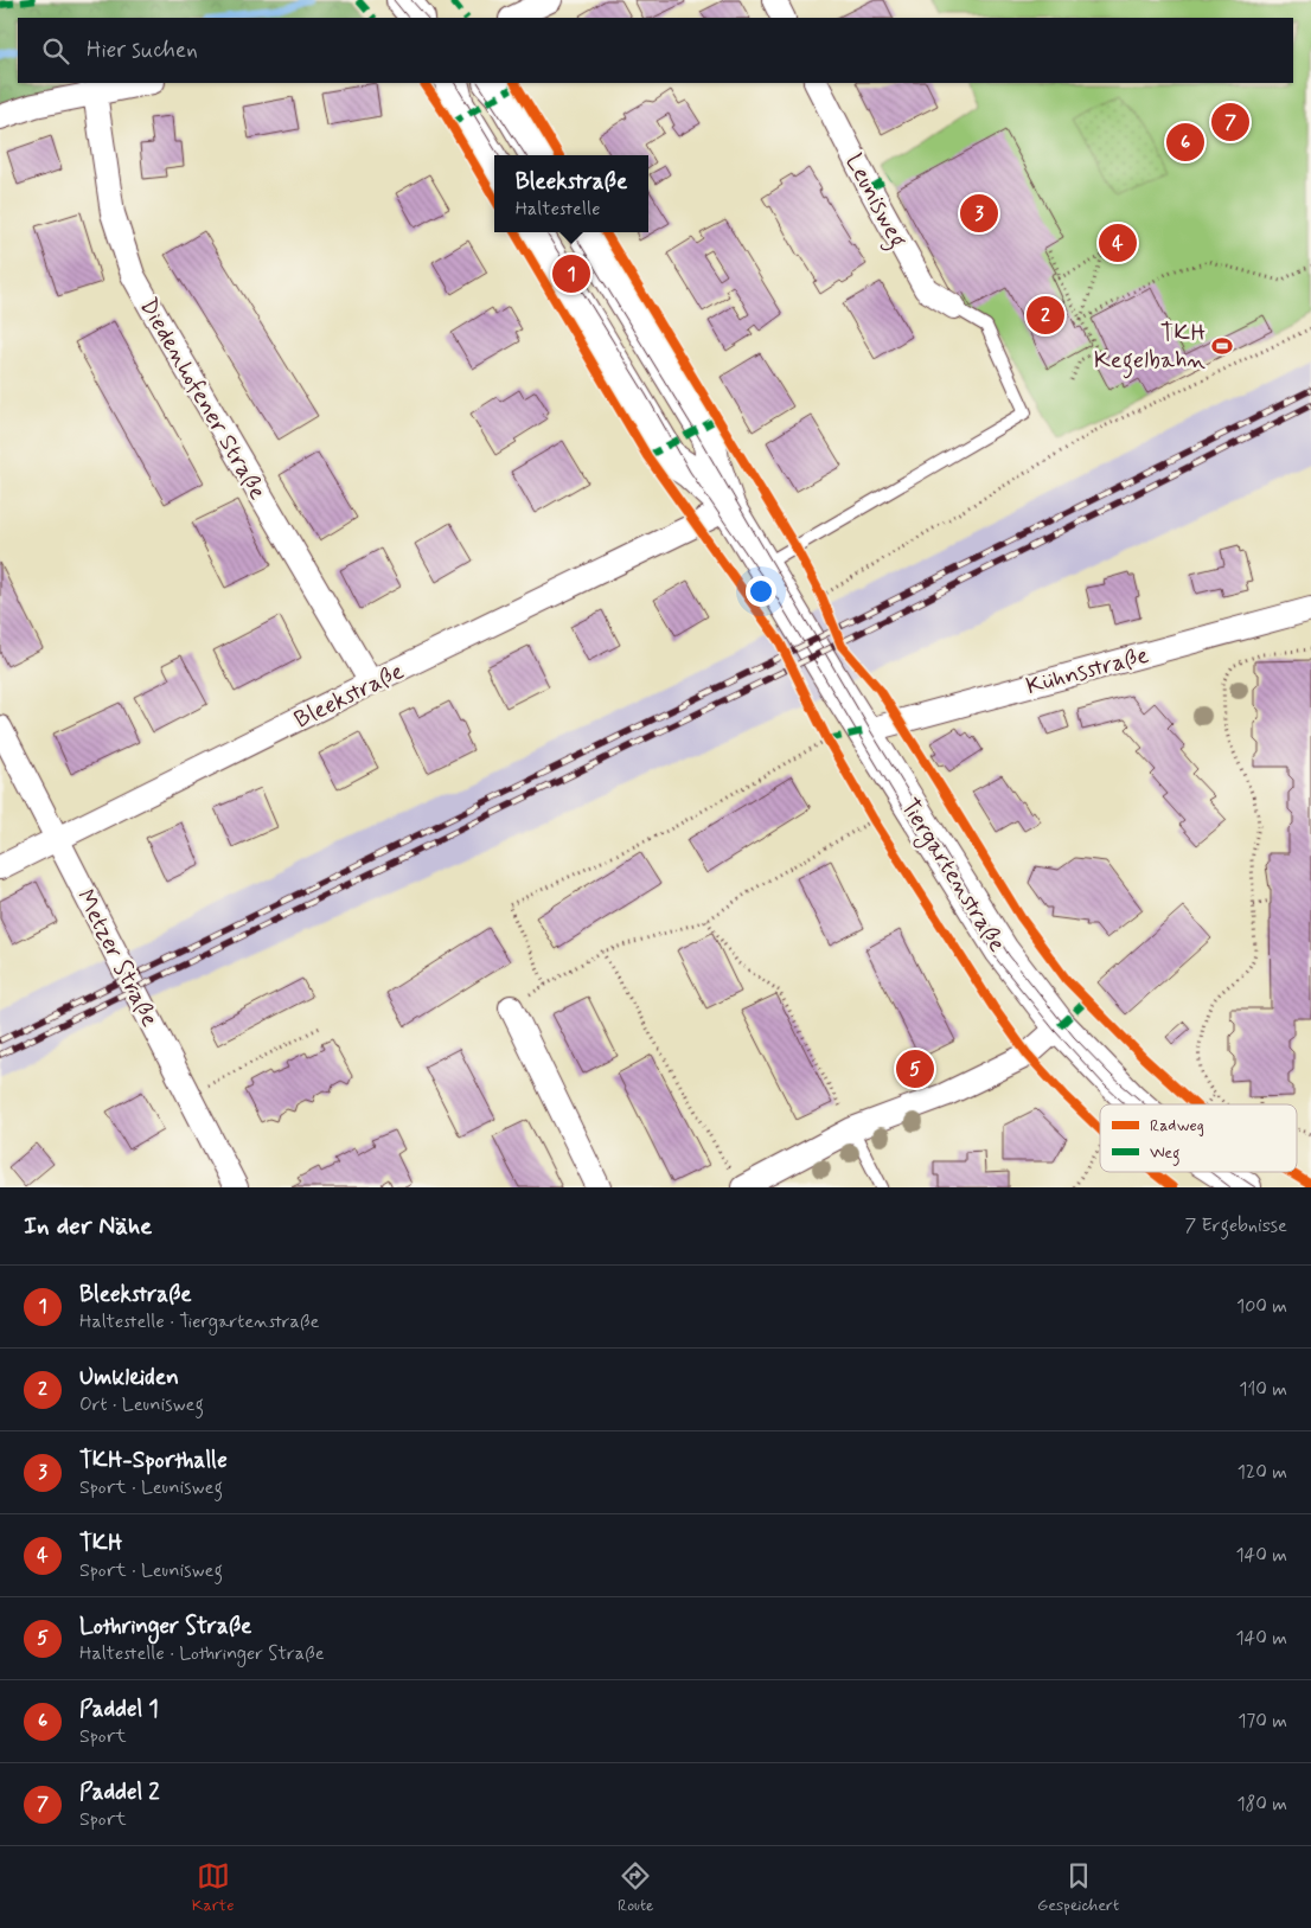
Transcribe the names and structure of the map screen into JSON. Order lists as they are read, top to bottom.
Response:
{
  "streets": {
    "main road": ["Tiergartenstraße"],
    "street": [
      "Leunisweg",
      "Diedenhofener Straße",
      "Kühnsstraße",
      "Bleekstraße",
      "Metzer Straße"
    ]
  },
  "crossings": [
    ["Diedenhofener Straße", "Bleekstraße"],
    ["Kühnsstraße", "Tiergartenstraße"],
    ["Bleekstraße", "Tiergartenstraße"],
    ["Bleekstraße", "Metzer Straße"]
  ],
  "places": {
    "sports": ["TKH Kegelbahn"]
  },
  "legend": ["Radweg", "Weg"],
  "page": {
    "search": "Hier suchen",
    "pins": [
      "7",
      "6",
      "3",
      "4",
      "1",
      "2",
      "5"
    ],
    "popup": ["Bleekstraße", "Haltestelle"],
    "heading": ["In der Nähe", "7 Ergebnisse"],
    "list": [
      {
        "mark": "1",
        "name": "Bleekstraße",
        "note": "Haltestelle · Tiergartenstraße",
        "value": "100 m"
      },
      {
        "mark": "2",
        "name": "Umkleiden",
        "note": "Ort · Leunisweg",
        "value": "110 m"
      },
      {
        "mark": "3",
        "name": "TKH-Sporthalle",
        "note": "Sport · Leunisweg",
        "value": "120 m"
      },
      {
        "mark": "4",
        "name": "TKH",
        "note": "Sport · Leunisweg",
        "value": "140 m"
      },
      {
        "mark": "5",
        "name": "Lothringer Straße",
        "note": "Haltestelle · Lothringer Straße",
        "value": "140 m"
      },
      {
        "mark": "6",
        "name": "Paddel 1",
        "note": "Sport",
        "value": "170 m"
      },
      {
        "mark": "7",
        "name": "Paddel 2",
        "note": "Sport",
        "value": "180 m"
      }
    ],
    "nav": ["Karte", "Route", "Gespeichert"]
  }
}
